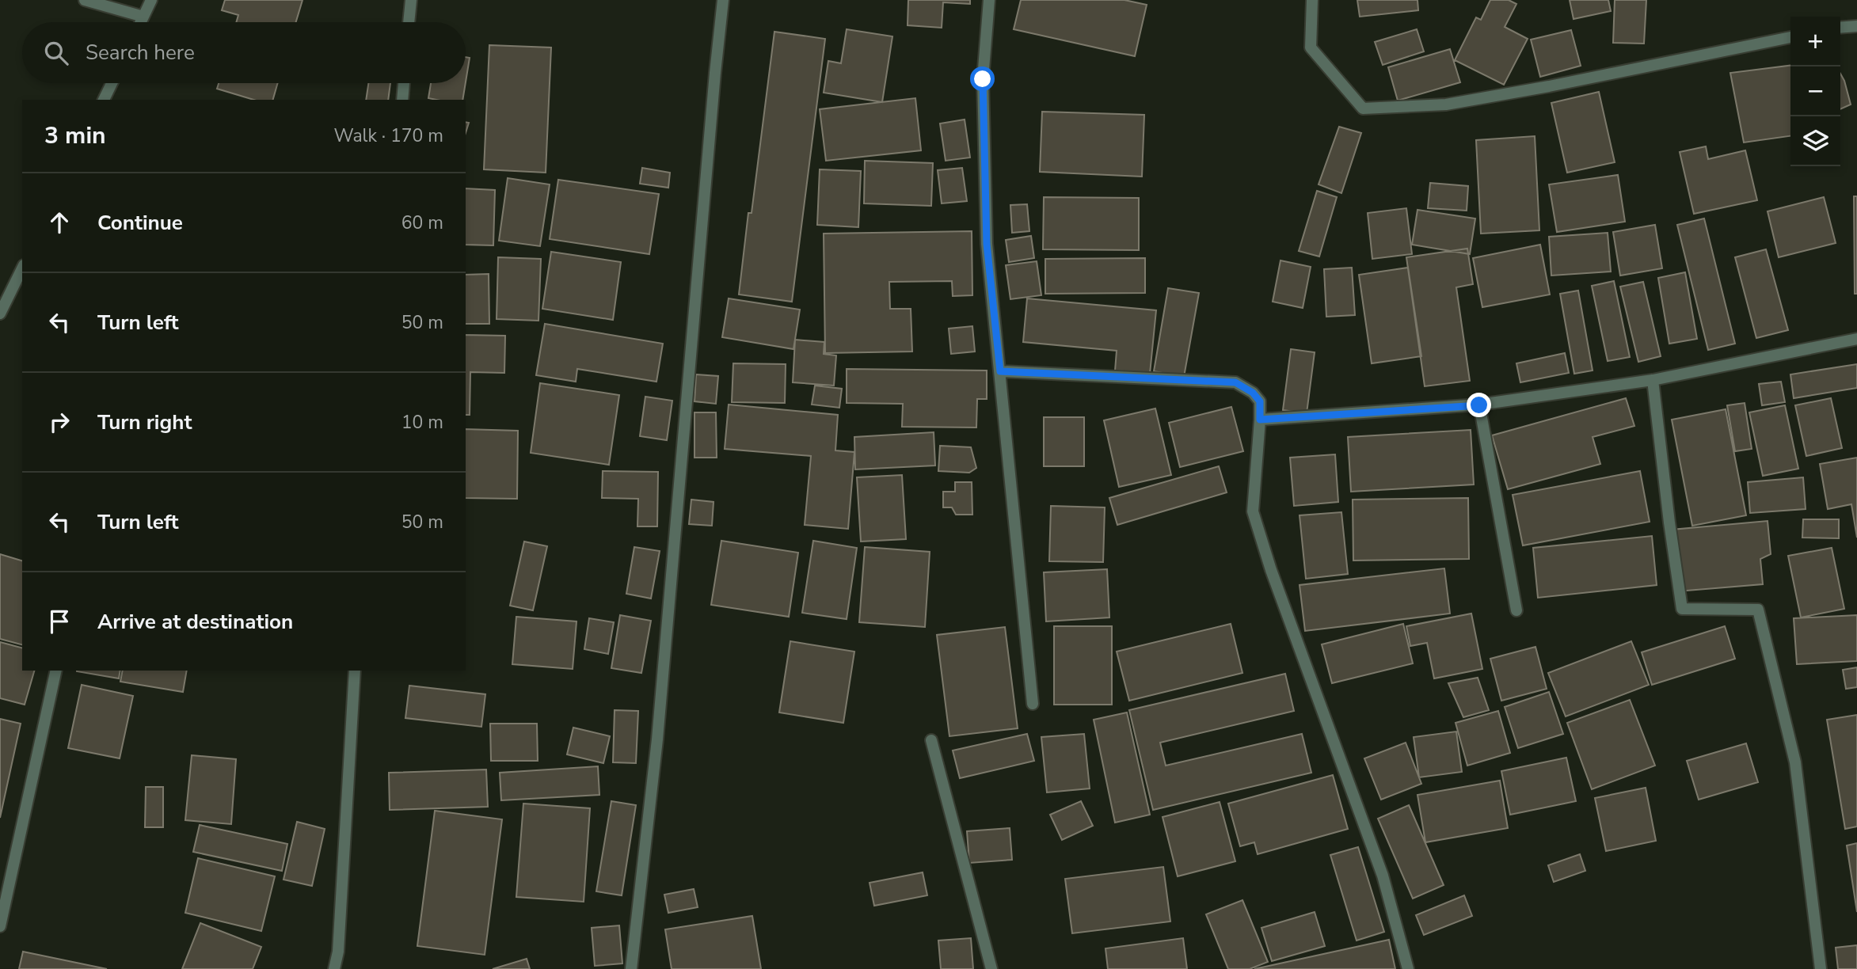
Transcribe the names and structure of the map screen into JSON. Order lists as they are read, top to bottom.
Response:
{
  "page": {
    "map_buttons": ["+", "−"],
    "search": "Search here",
    "heading": ["3 min", "Walk · 170 m"],
    "list": [
      ["Continue", "60 m"],
      ["Turn left", "50 m"],
      ["Turn right", "10 m"],
      ["Turn left", "50 m"],
      "Arrive at destination"
    ]
  }
}
